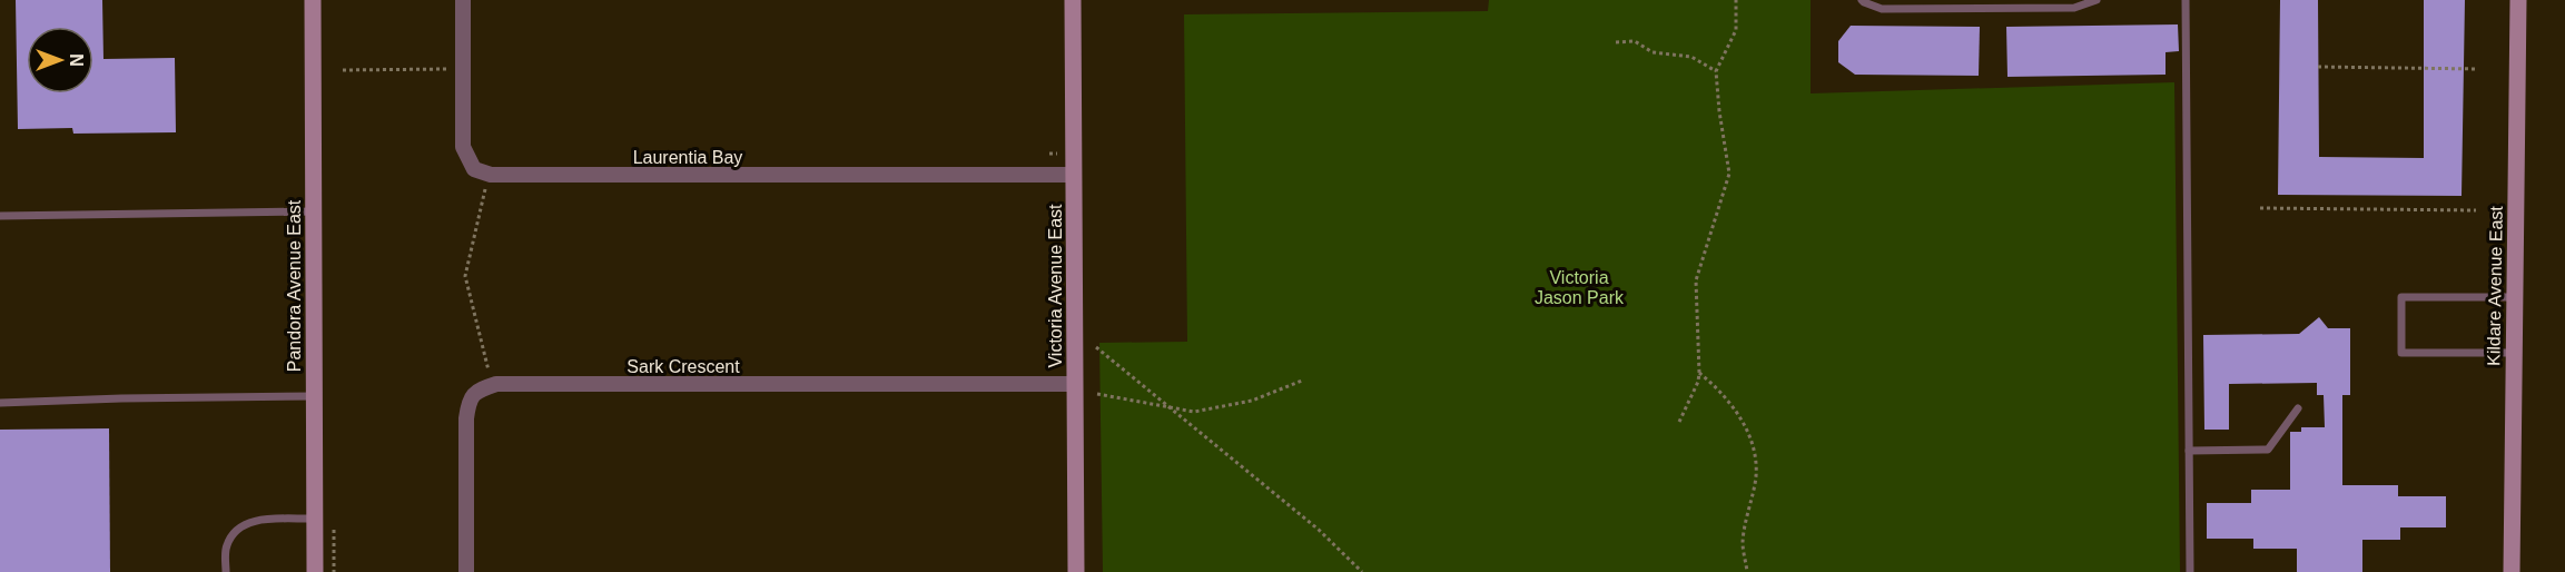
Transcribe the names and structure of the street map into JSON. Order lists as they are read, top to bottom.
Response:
{
  "streets": {
    "street": [
      "Laurentia Bay",
      "Pandora Avenue East",
      "Victoria Avenue East",
      "Kildare Avenue East",
      "Sark Crescent"
    ]
  },
  "crossings": [
    ["Laurentia Bay", "Victoria Avenue East"],
    ["Victoria Avenue East", "Sark Crescent"]
  ],
  "parks": ["Victoria Jason Park"],
  "north": "right"
}
